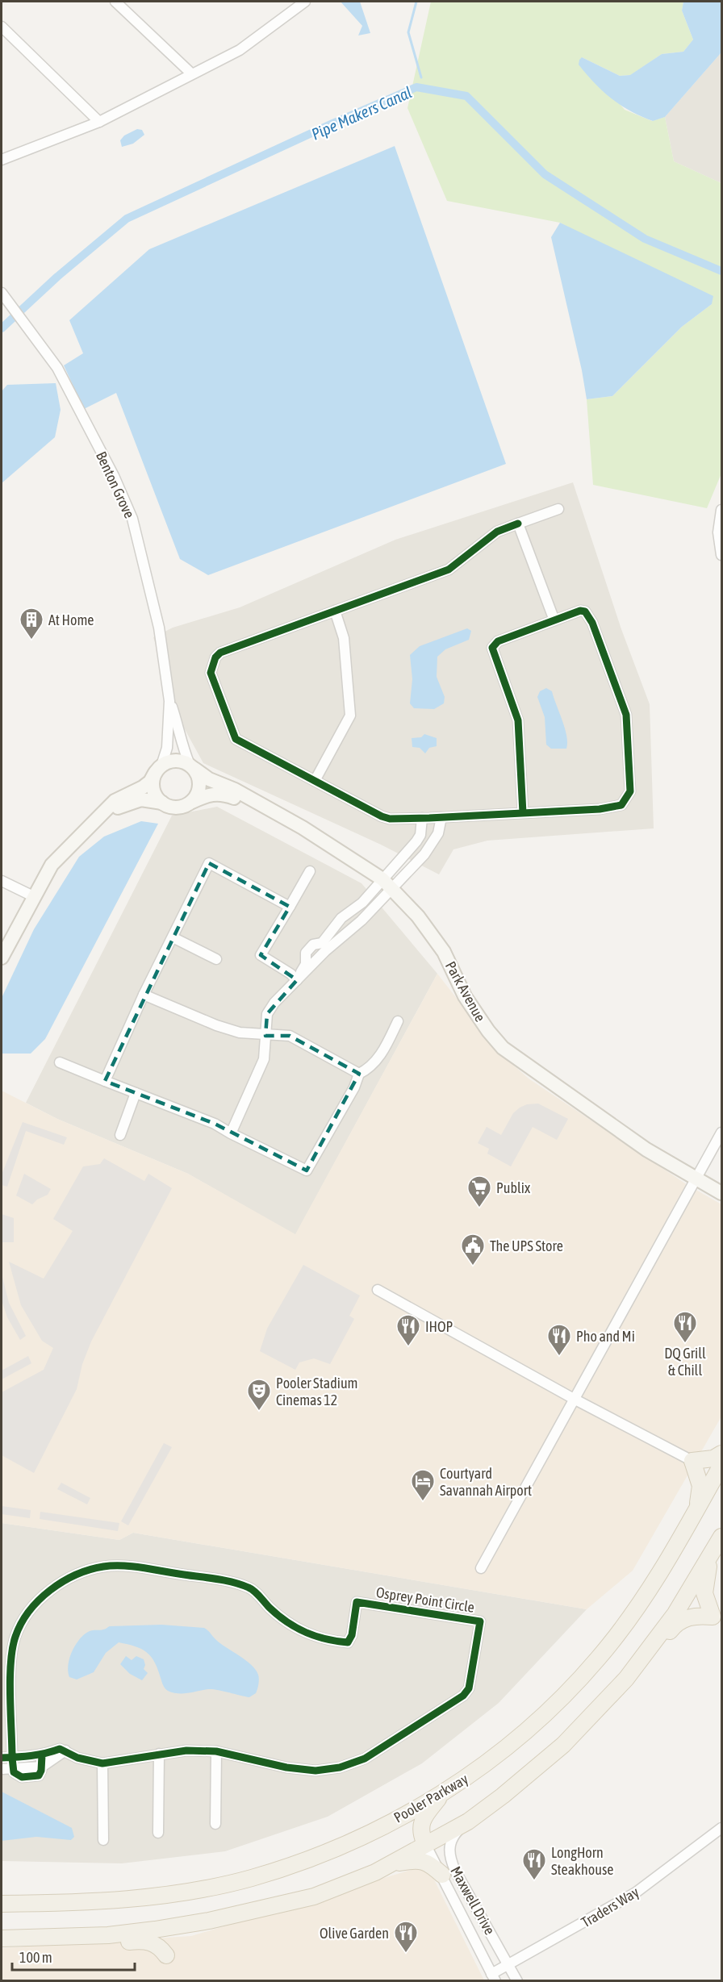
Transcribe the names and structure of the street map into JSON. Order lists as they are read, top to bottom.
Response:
{
  "streets": {
    "main road": ["Pooler Parkway"],
    "street": [
      "Benton Grove",
      "Park Avenue",
      "Osprey Point Circle",
      "Maxwell Drive",
      "Traders Way"
    ]
  },
  "crossings": [
    ["Benton Grove", "Park Avenue"],
    ["Maxwell Drive", "Traders Way"]
  ],
  "water": ["Pipe Makers Canal"],
  "places": {
    "building": ["At Home"],
    "supermarket": ["Publix"],
    "public building": ["The UPS Store"],
    "restaurant": [
      "DQ Grill & Chill",
      "IHOP",
      "Pho and Mi",
      "LongHorn Steakhouse",
      "Olive Garden"
    ],
    "theatre": ["Pooler Stadium Cinemas 12"],
    "hotel": ["Courtyard Savannah Airport"]
  },
  "scale_bar": "100 m"
}
